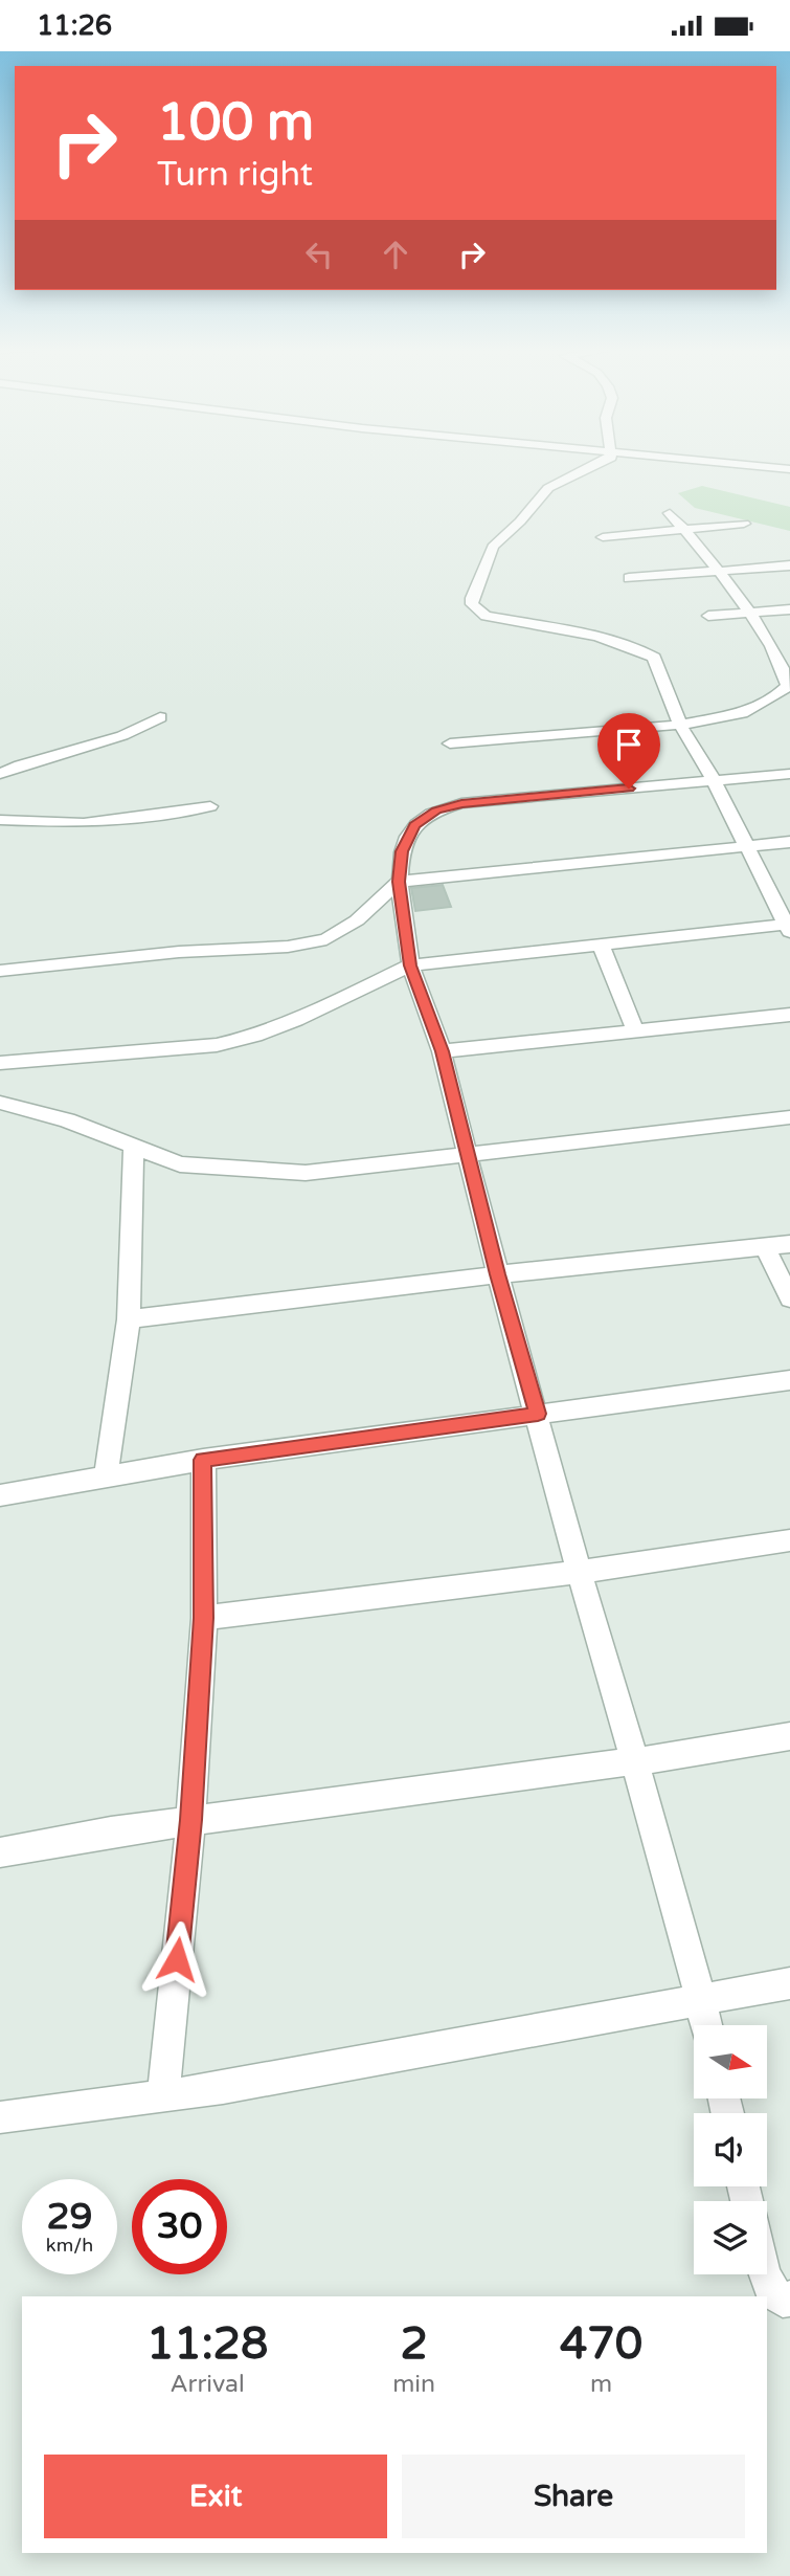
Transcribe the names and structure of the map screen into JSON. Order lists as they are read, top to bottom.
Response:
{
  "north": "right",
  "page": {
    "status": "11:26",
    "turn": ["100 m", "Turn right"],
    "speed": "29 km/h",
    "limit": "30",
    "eta": [
      "11:28",
      "Arrival",
      "2",
      "min",
      "470",
      "m"
    ],
    "buttons": ["Exit", "Share"]
  }
}
